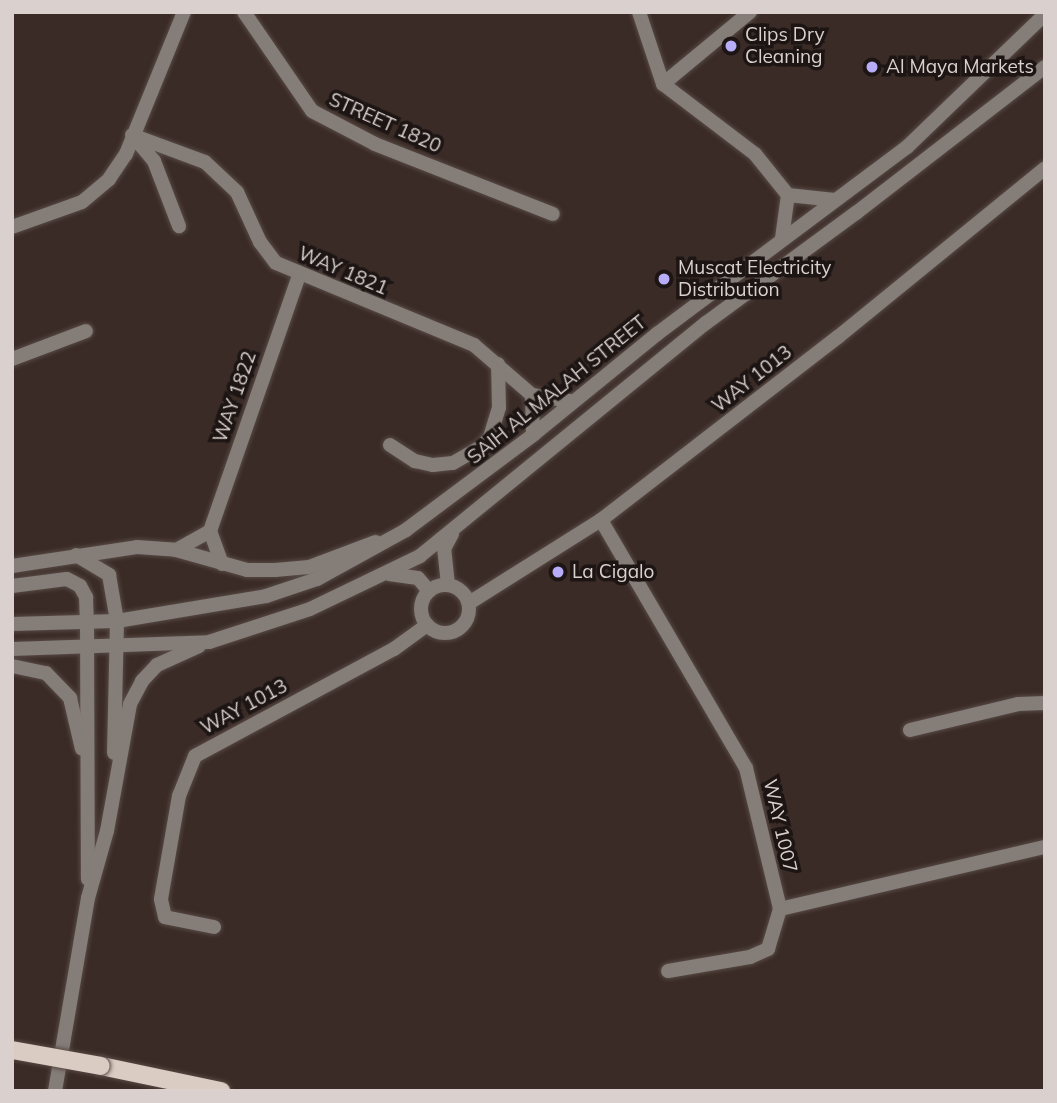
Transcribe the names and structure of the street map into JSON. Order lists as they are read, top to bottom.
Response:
{
  "streets": {
    "street": [
      "STREET 1820",
      "WAY 1821",
      "WAY 1013",
      "SAIH AL MALAH STREET",
      "WAY 1822",
      "WAY 1007"
    ]
  },
  "crossings": [
    ["WAY 1821", "WAY 1822"],
    ["WAY 1013", "WAY 1007"]
  ],
  "places": [
    "Clips Dry Cleaning",
    "Al Maya Markets",
    "Muscat Electricity Distribution",
    "La Cigalo"
  ]
}
